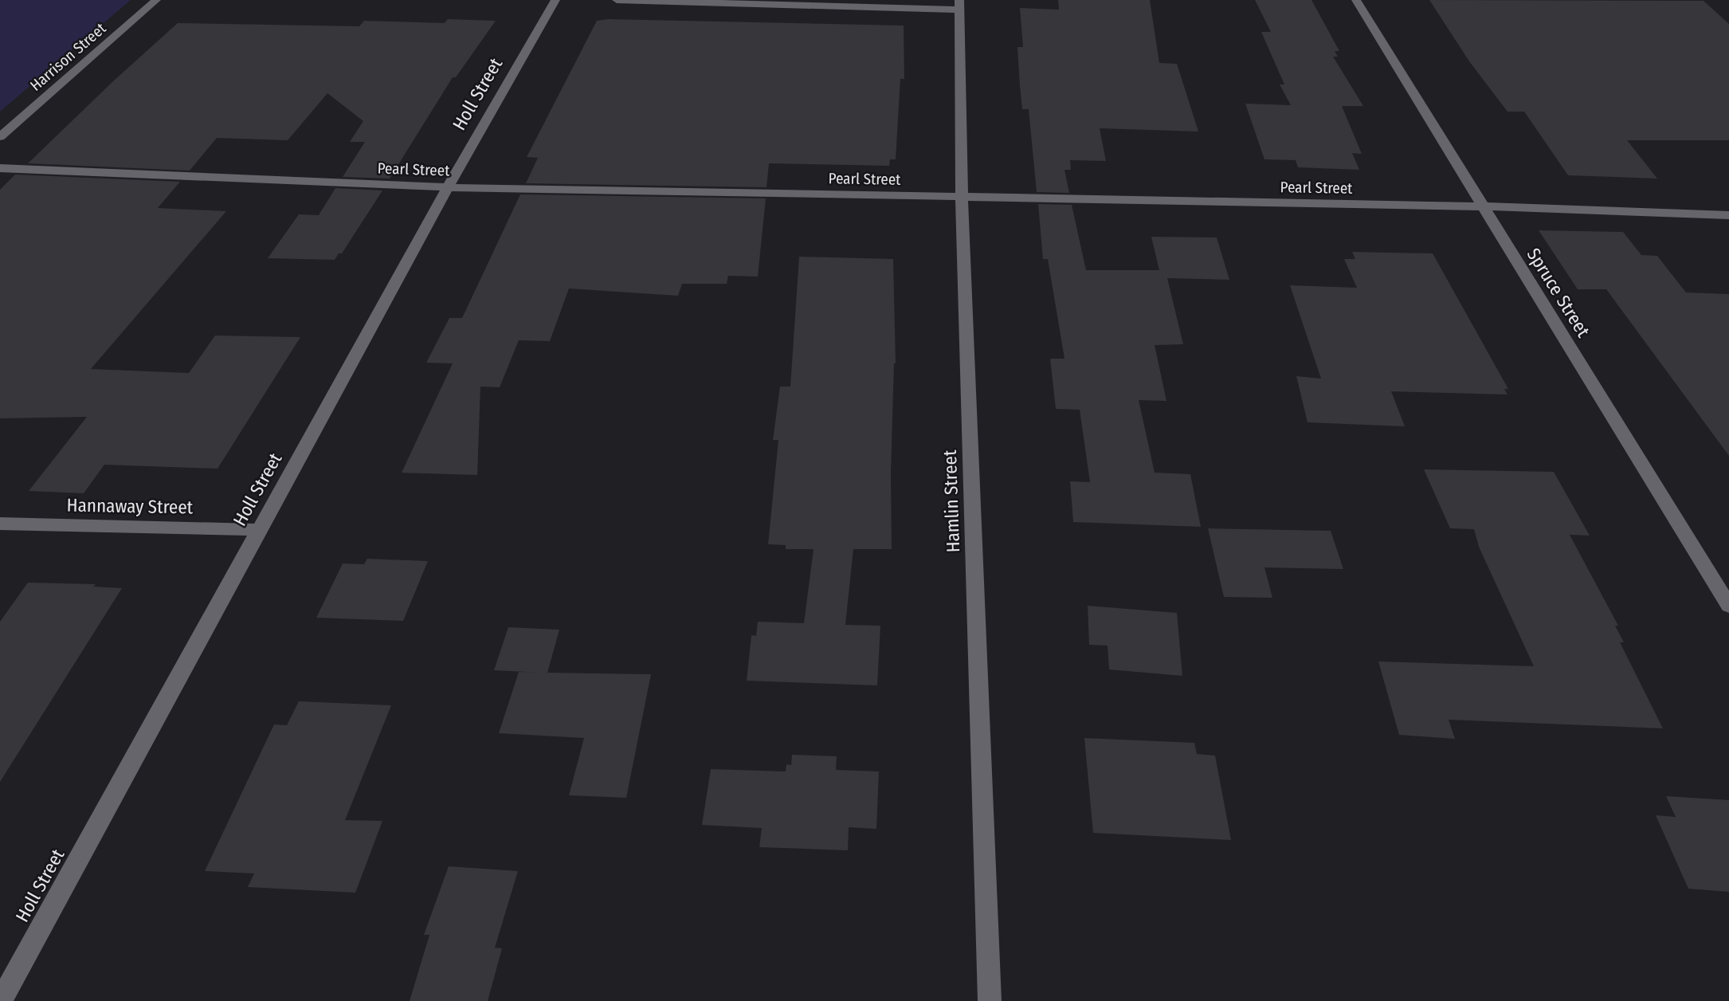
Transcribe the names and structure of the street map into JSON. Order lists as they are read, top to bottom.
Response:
{
  "streets": {
    "street": [
      "Harrison Street",
      "Holl Street",
      "Pearl Street",
      "Spruce Street",
      "Hamlin Street",
      "Hannaway Street"
    ]
  },
  "crossings": [
    ["Holl Street", "Pearl Street"],
    ["Holl Street", "Hannaway Street"],
    ["Pearl Street", "Spruce Street"],
    ["Pearl Street", "Hamlin Street"]
  ]
}
